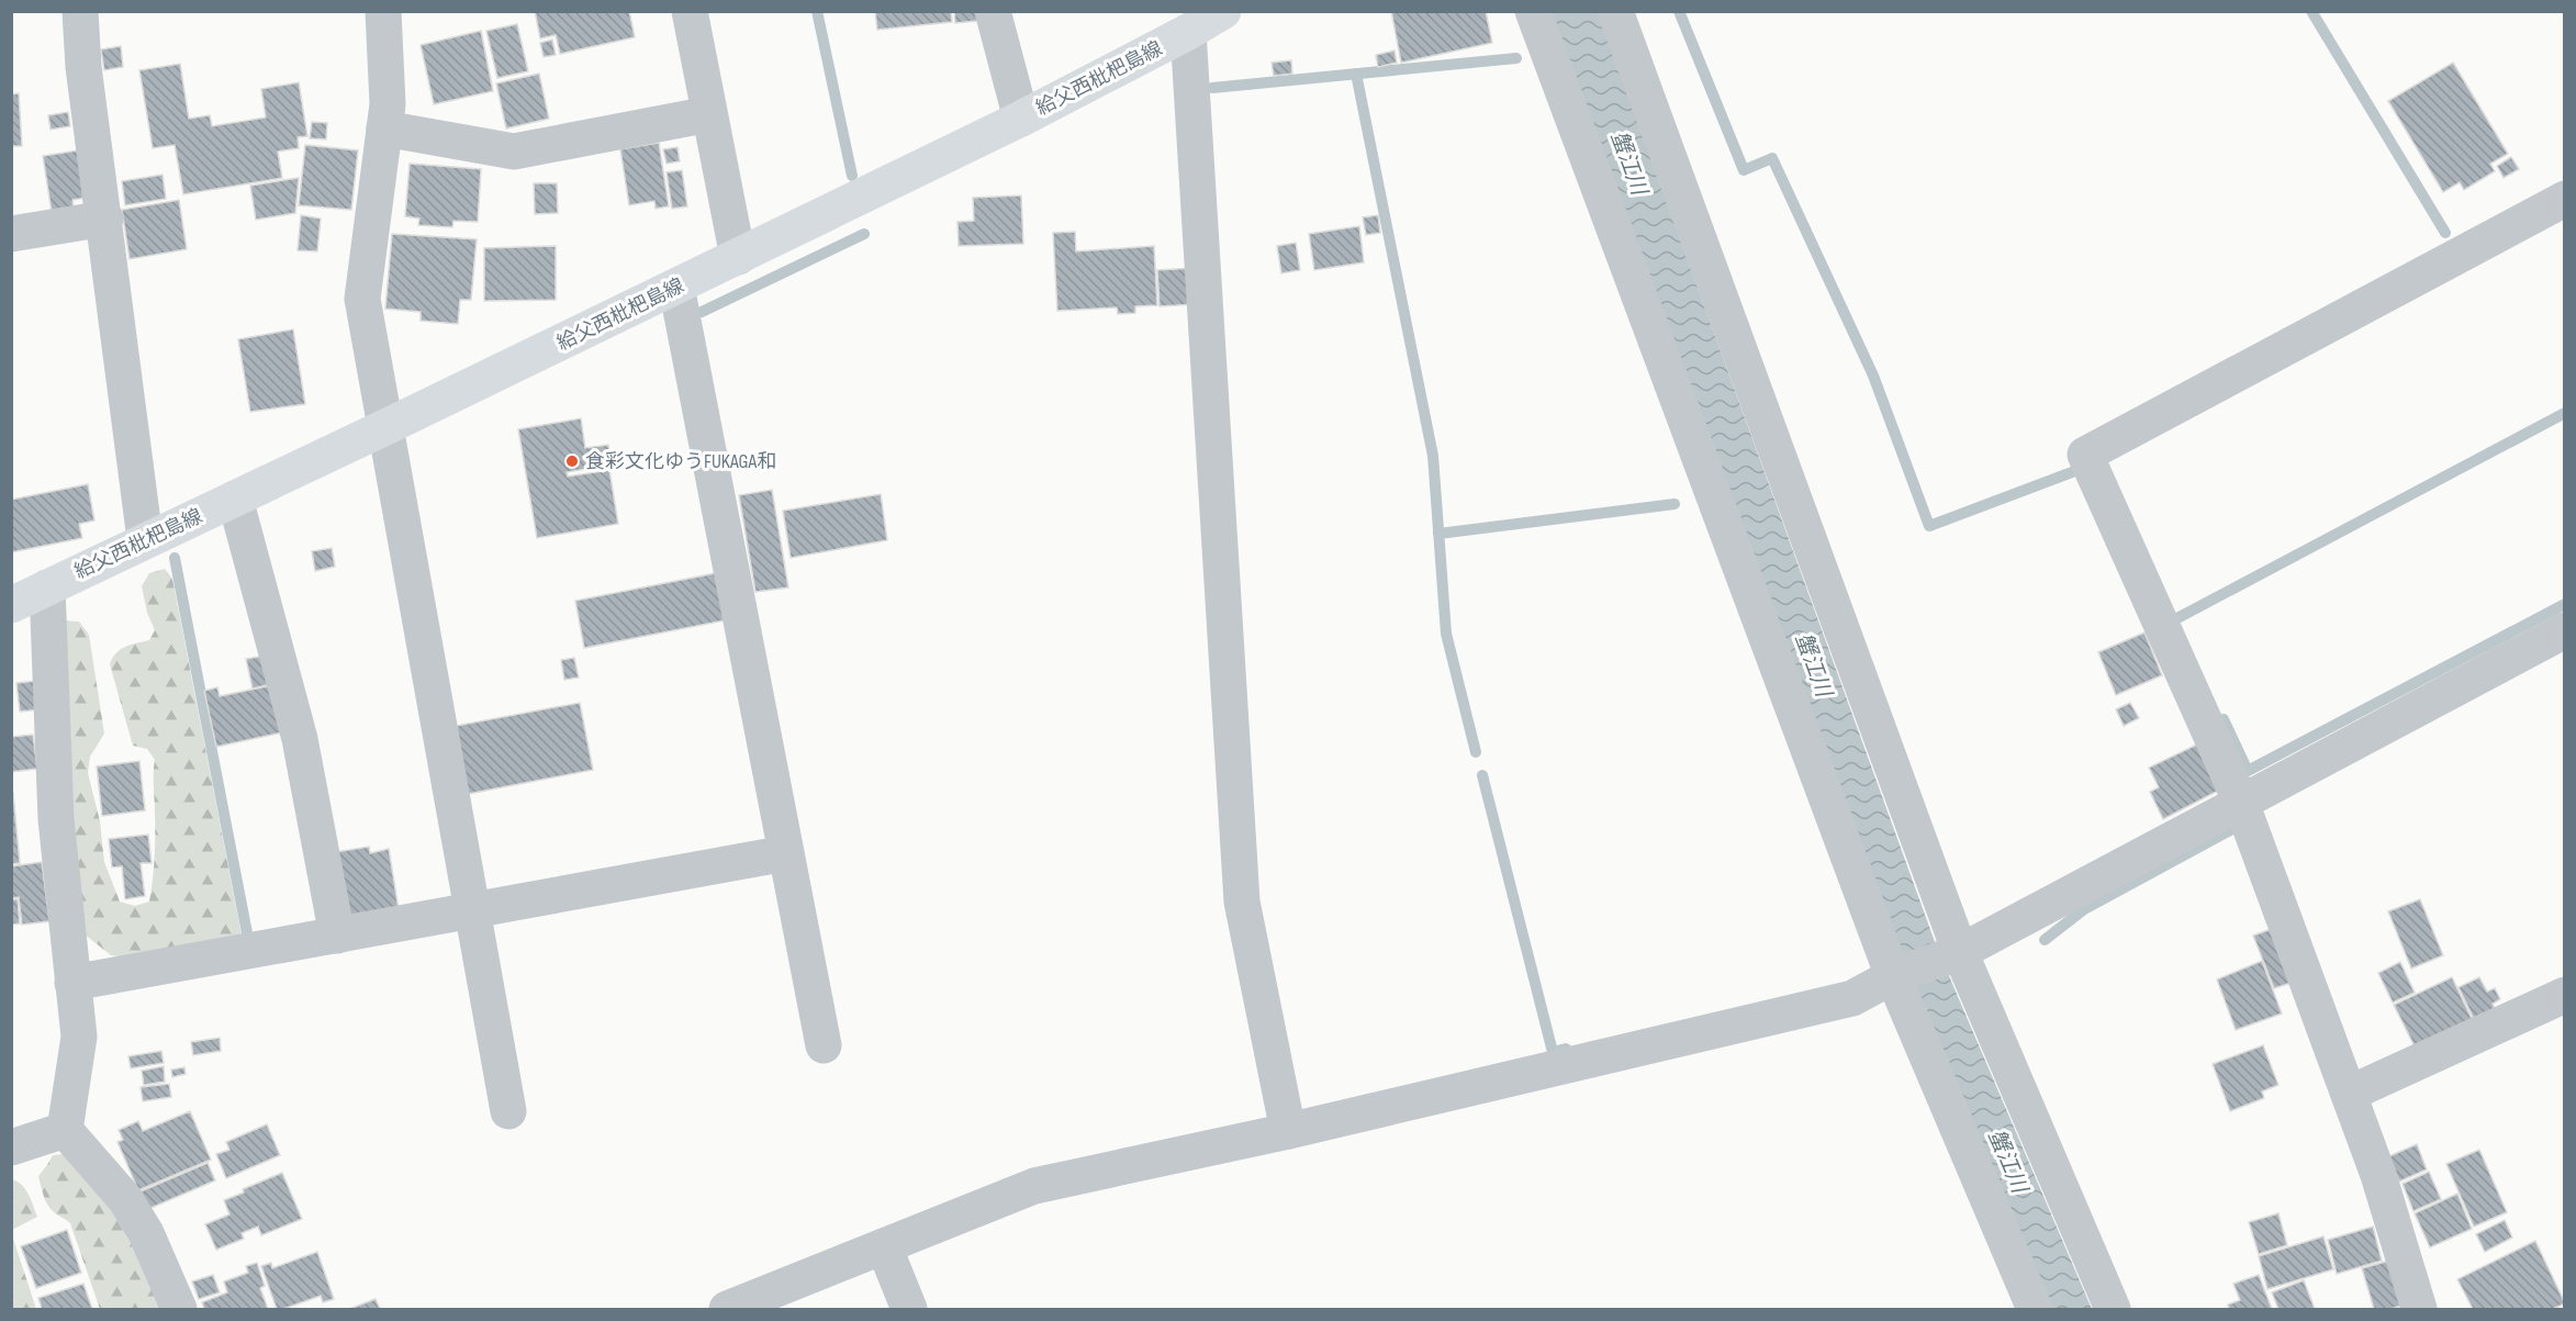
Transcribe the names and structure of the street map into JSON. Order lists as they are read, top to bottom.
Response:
{
  "streets": {
    "main road": ["給父西枇杷島線"]
  },
  "water": ["蟹江川"],
  "places": ["食彩文化ゆうFUKAGA和"]
}
